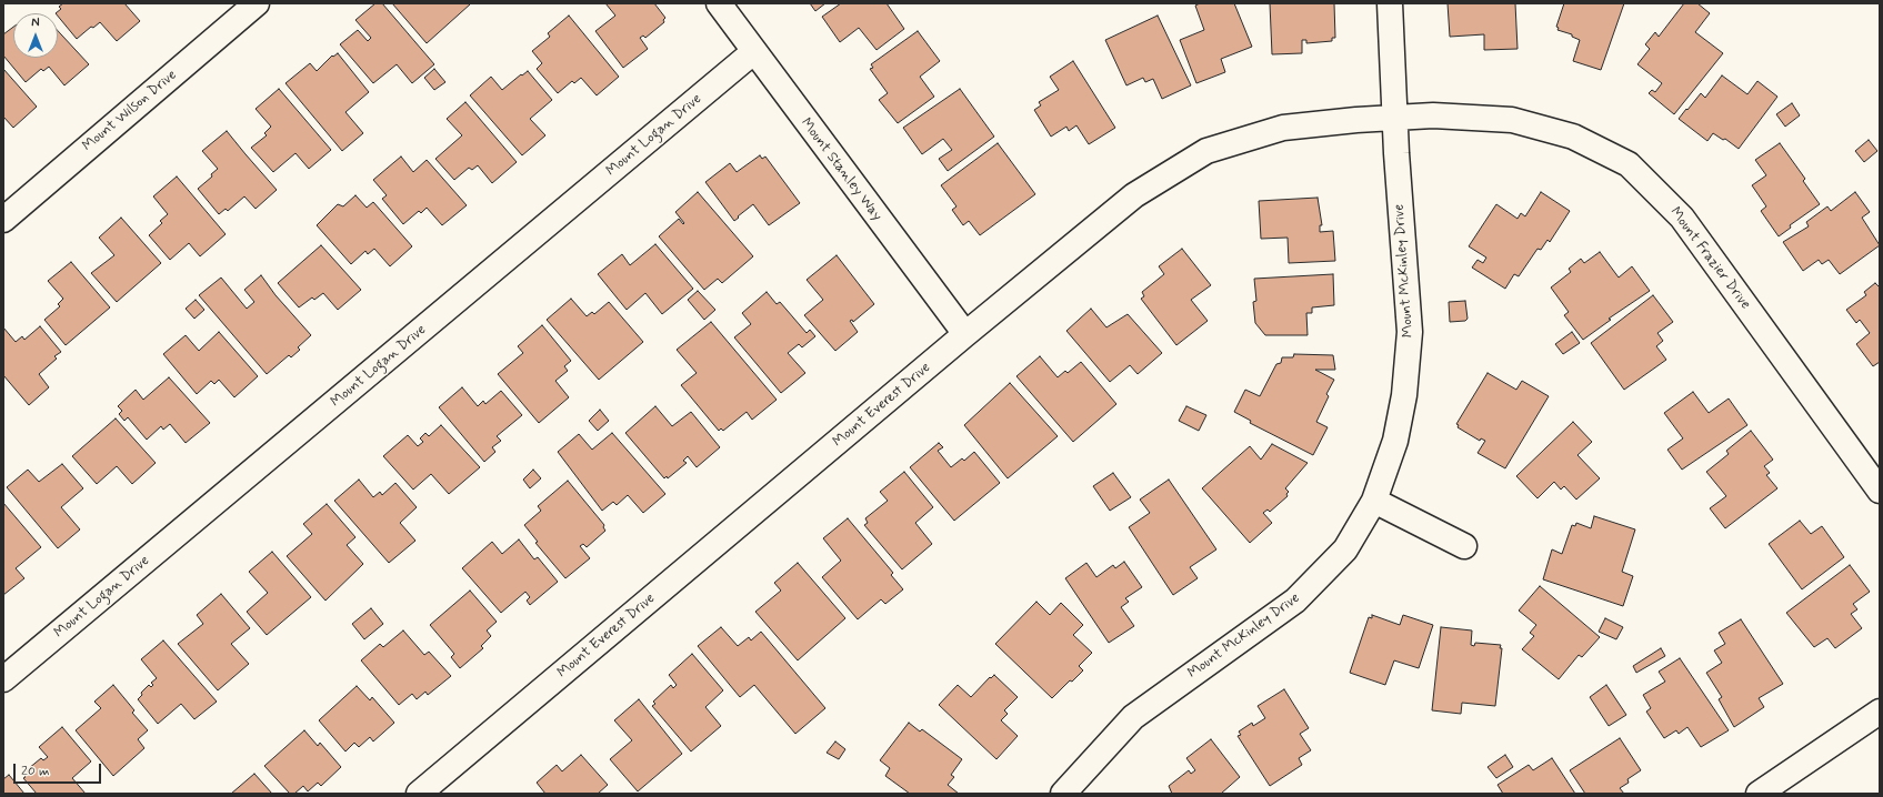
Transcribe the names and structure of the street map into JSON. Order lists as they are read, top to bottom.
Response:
{
  "streets": {
    "street": [
      "Mount Wilson Drive",
      "Mount Logan Drive",
      "Mount Stanley Way",
      "Mount Frazier Drive",
      "Mount McKinley Drive",
      "Mount Everest Drive"
    ]
  },
  "crossings": [
    ["Mount Logan Drive", "Mount Stanley Way"],
    ["Mount Stanley Way", "Mount Everest Drive"],
    ["Mount Frazier Drive", "Mount McKinley Drive"],
    ["Mount Frazier Drive", "Mount Everest Drive"],
    ["Mount McKinley Drive", "Mount Everest Drive"]
  ],
  "scale_bar": "20 m",
  "north": "top"
}
